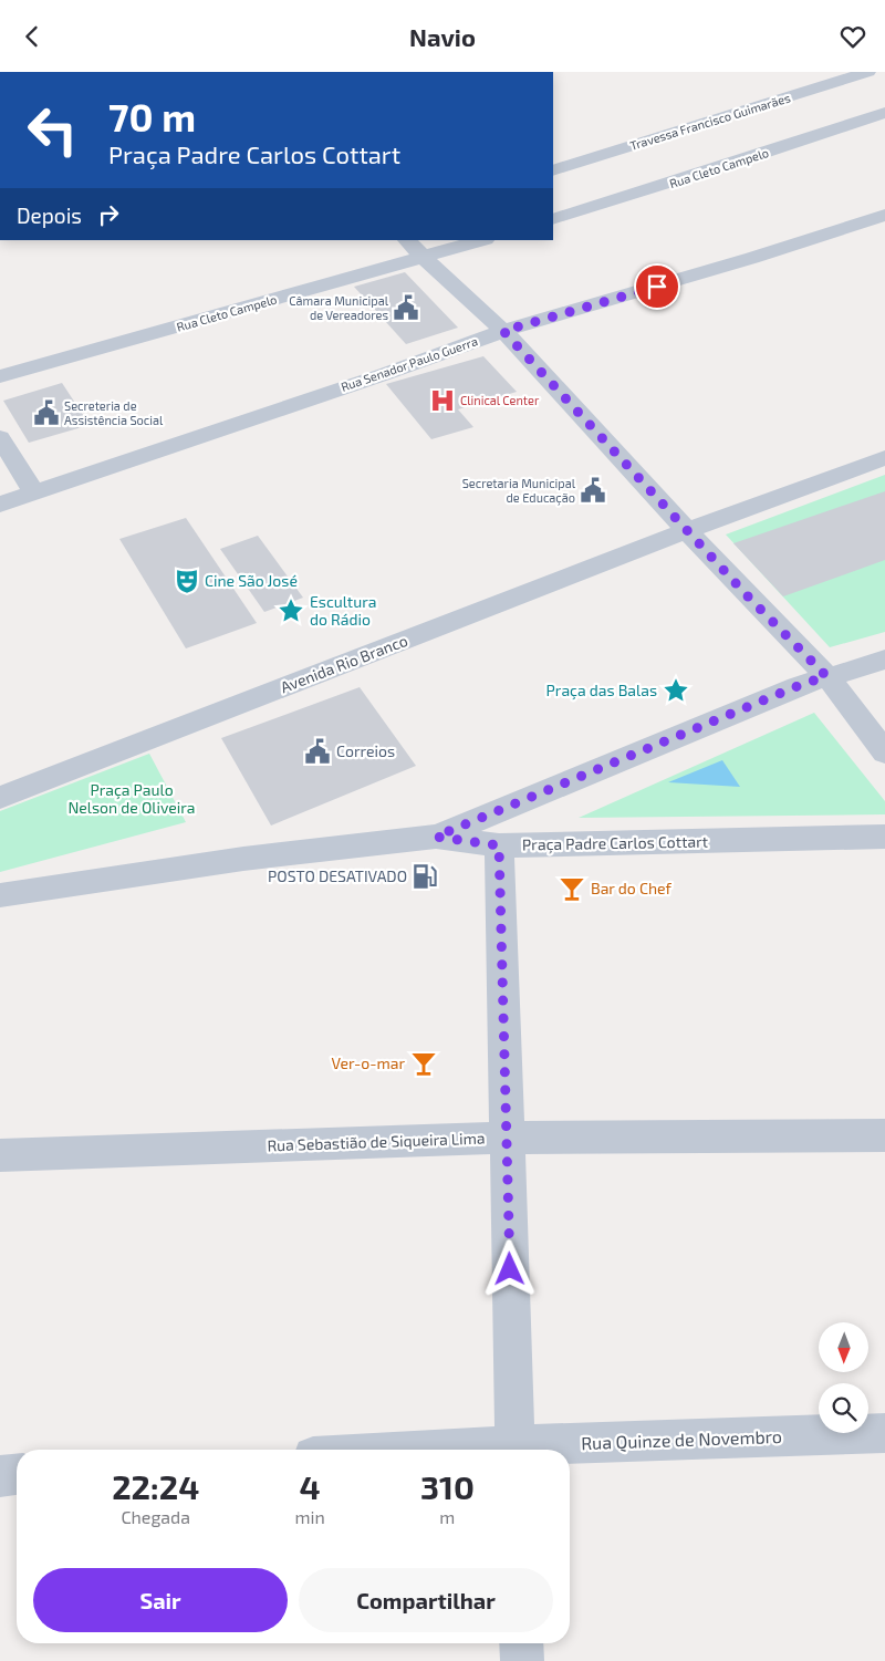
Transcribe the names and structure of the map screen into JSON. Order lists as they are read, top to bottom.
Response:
{
  "streets": {
    "street": [
      "Travessa Francisco Guimarães",
      "Rua Cleto Campelo",
      "Rua Senador Paulo Guerra",
      "Avenida Rio Branco",
      "Praça Padre Carlos Cottart",
      "Rua Sebastião de Siqueira Lima",
      "Rua Quinze de Novembro"
    ]
  },
  "parks": ["Praça Paulo Nelson de Oliveira"],
  "places": {
    "public building": [
      "Câmara Municipal de Vereadores",
      "Secreteria de Assistência Social",
      "Secretaria Municipal de Educação",
      "Correios"
    ],
    "hospital": ["Clinical Center"],
    "theatre": ["Cine São José"],
    "place": ["Escultura do Rádio", "Praça das Balas"],
    "fuel station": ["POSTO DESATIVADO"],
    "bar": ["Bar do Chef", "Ver-o-mar"]
  },
  "north": "bottom",
  "page": {
    "header": "Navio",
    "turn": ["70 m", "Praça Padre Carlos Cottart"],
    "then": "Depois",
    "eta": [
      "22:24",
      "Chegada",
      "4",
      "min",
      "310",
      "m"
    ],
    "buttons": ["Sair", "Compartilhar"]
  }
}
